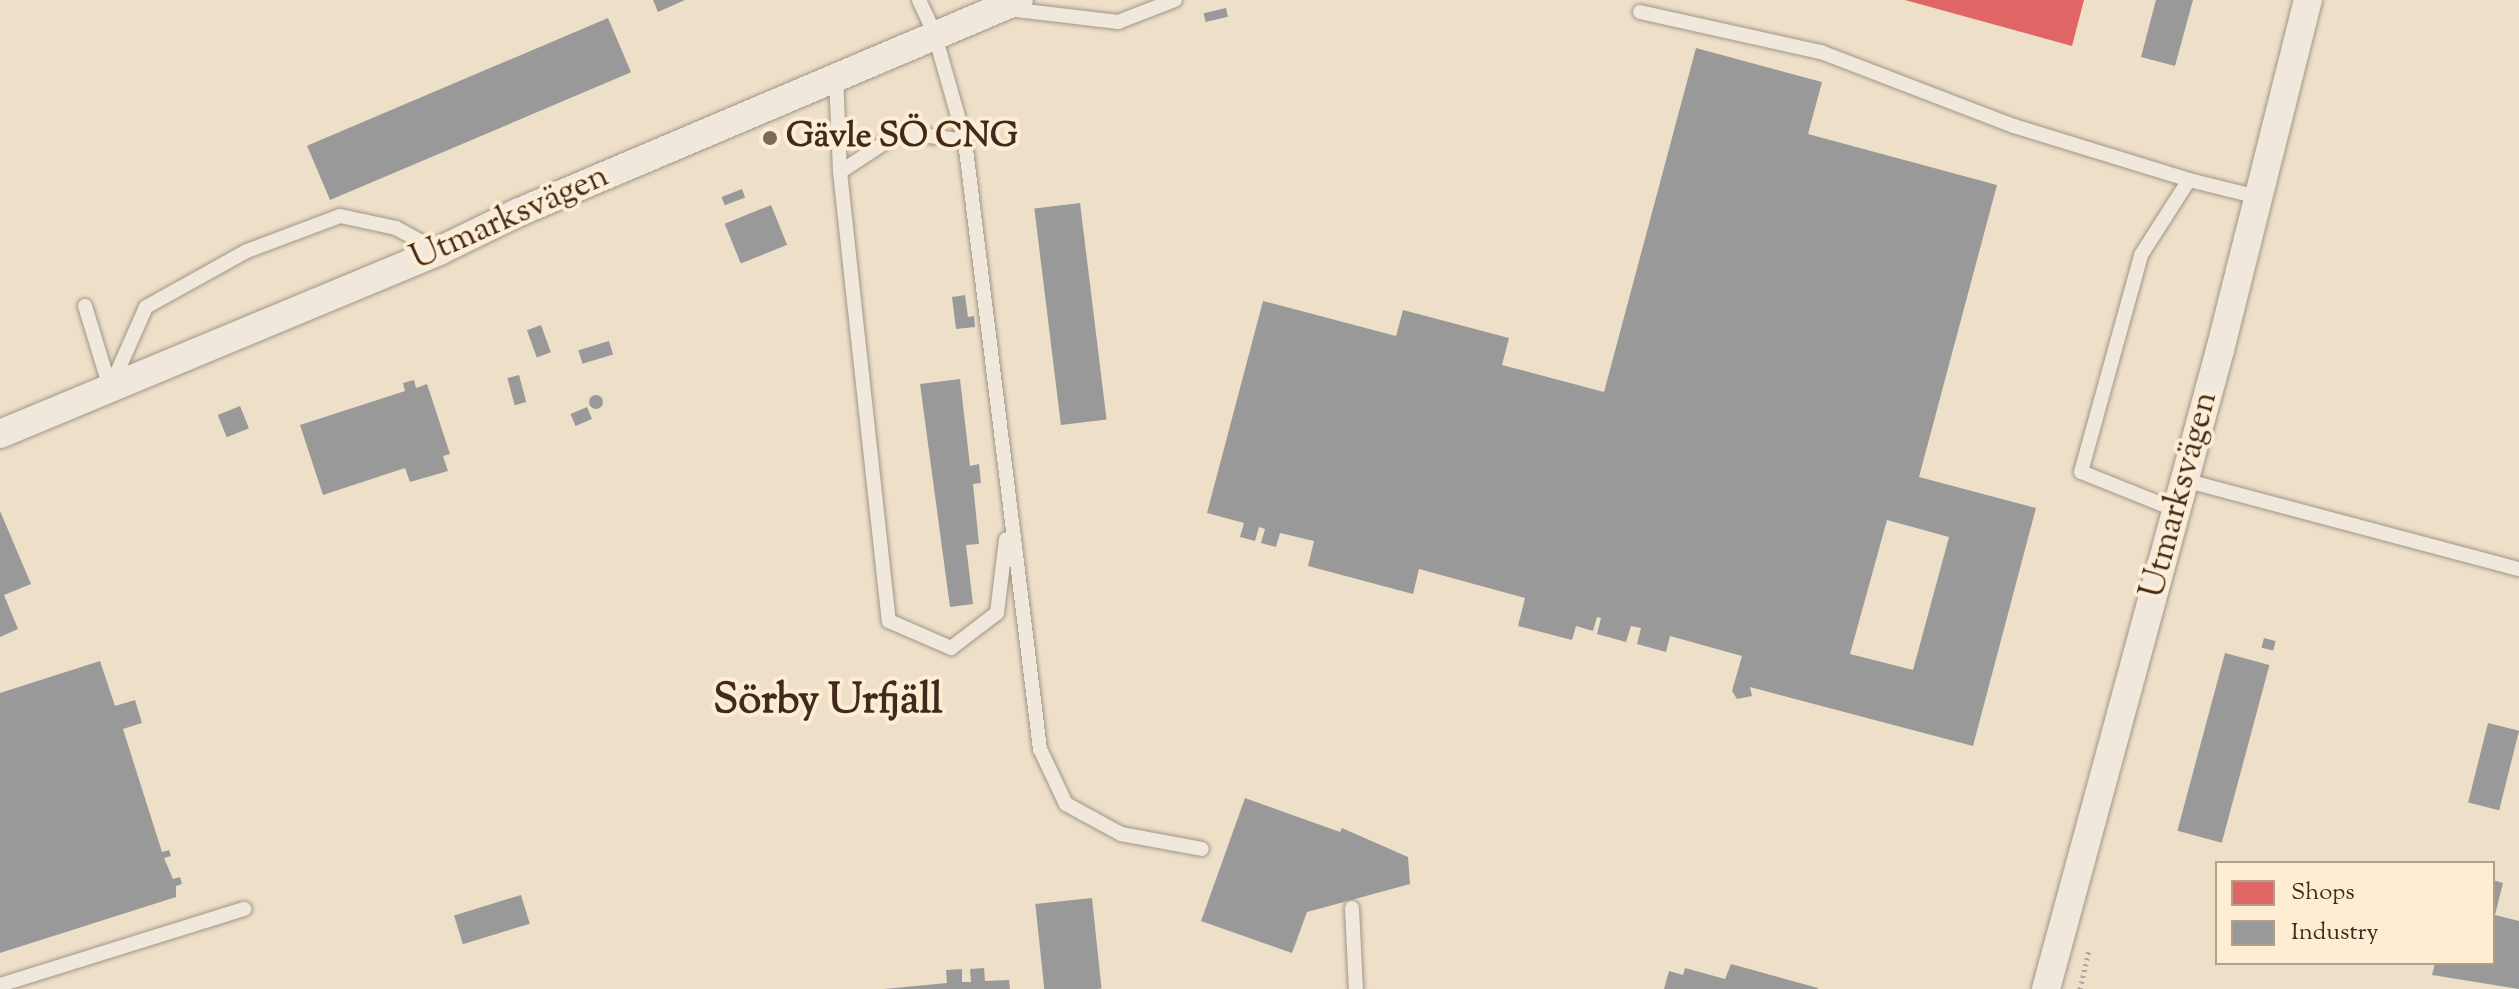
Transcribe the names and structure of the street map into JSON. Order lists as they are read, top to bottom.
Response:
{
  "streets": {
    "street": ["Utmarksvägen"]
  },
  "districts": ["Sörby Urfjäll"],
  "places": ["Gävle SÖ CNG"],
  "legend": ["Shops", "Industry"]
}
